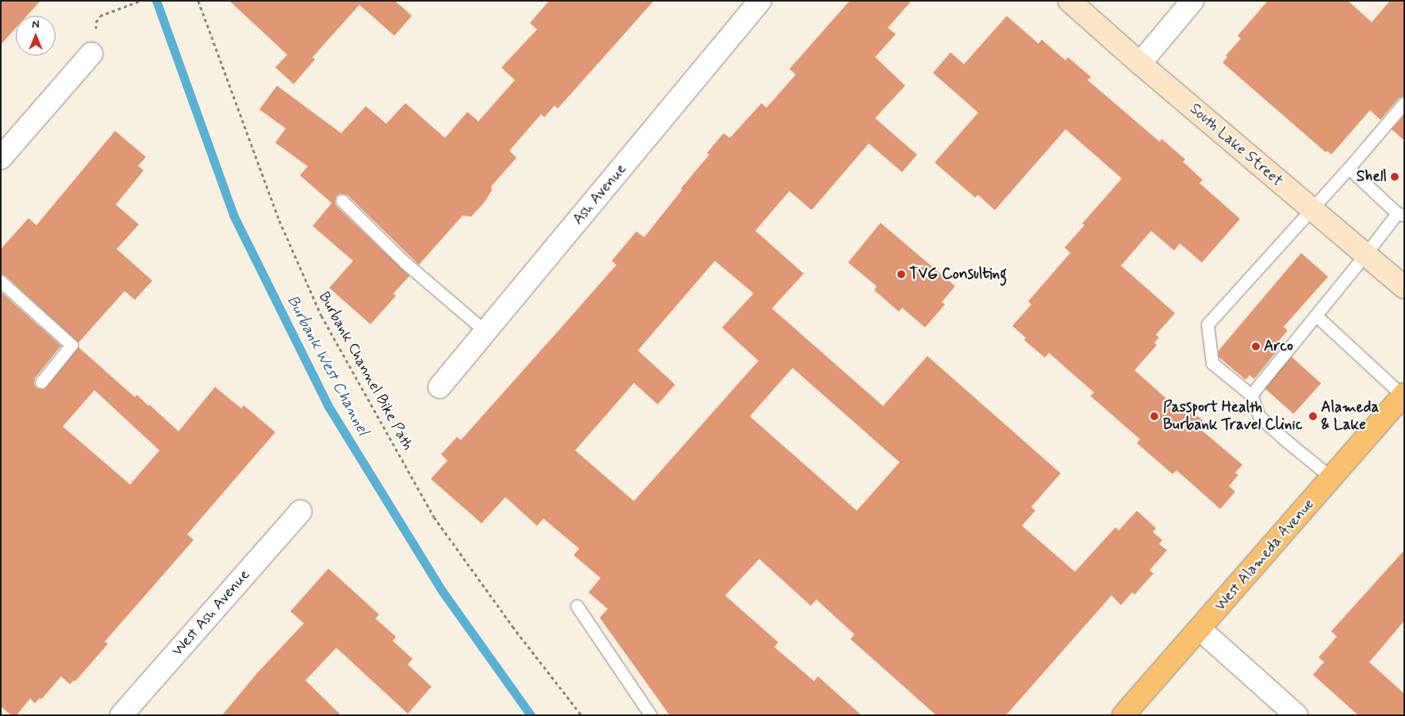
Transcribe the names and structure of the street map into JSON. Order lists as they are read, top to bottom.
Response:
{
  "streets": {
    "main road": ["West Alameda Avenue"],
    "street": ["South Lake Street", "Ash Avenue", "West Ash Avenue"],
    "path": ["Burbank Channel Bike Path"]
  },
  "water": ["Burbank West Channel"],
  "places": [
    "Shell",
    "TVG Consulting",
    "Arco",
    "Passport Health Burbank Travel Clinic",
    "Alameda & Lake"
  ],
  "north": "top"
}
